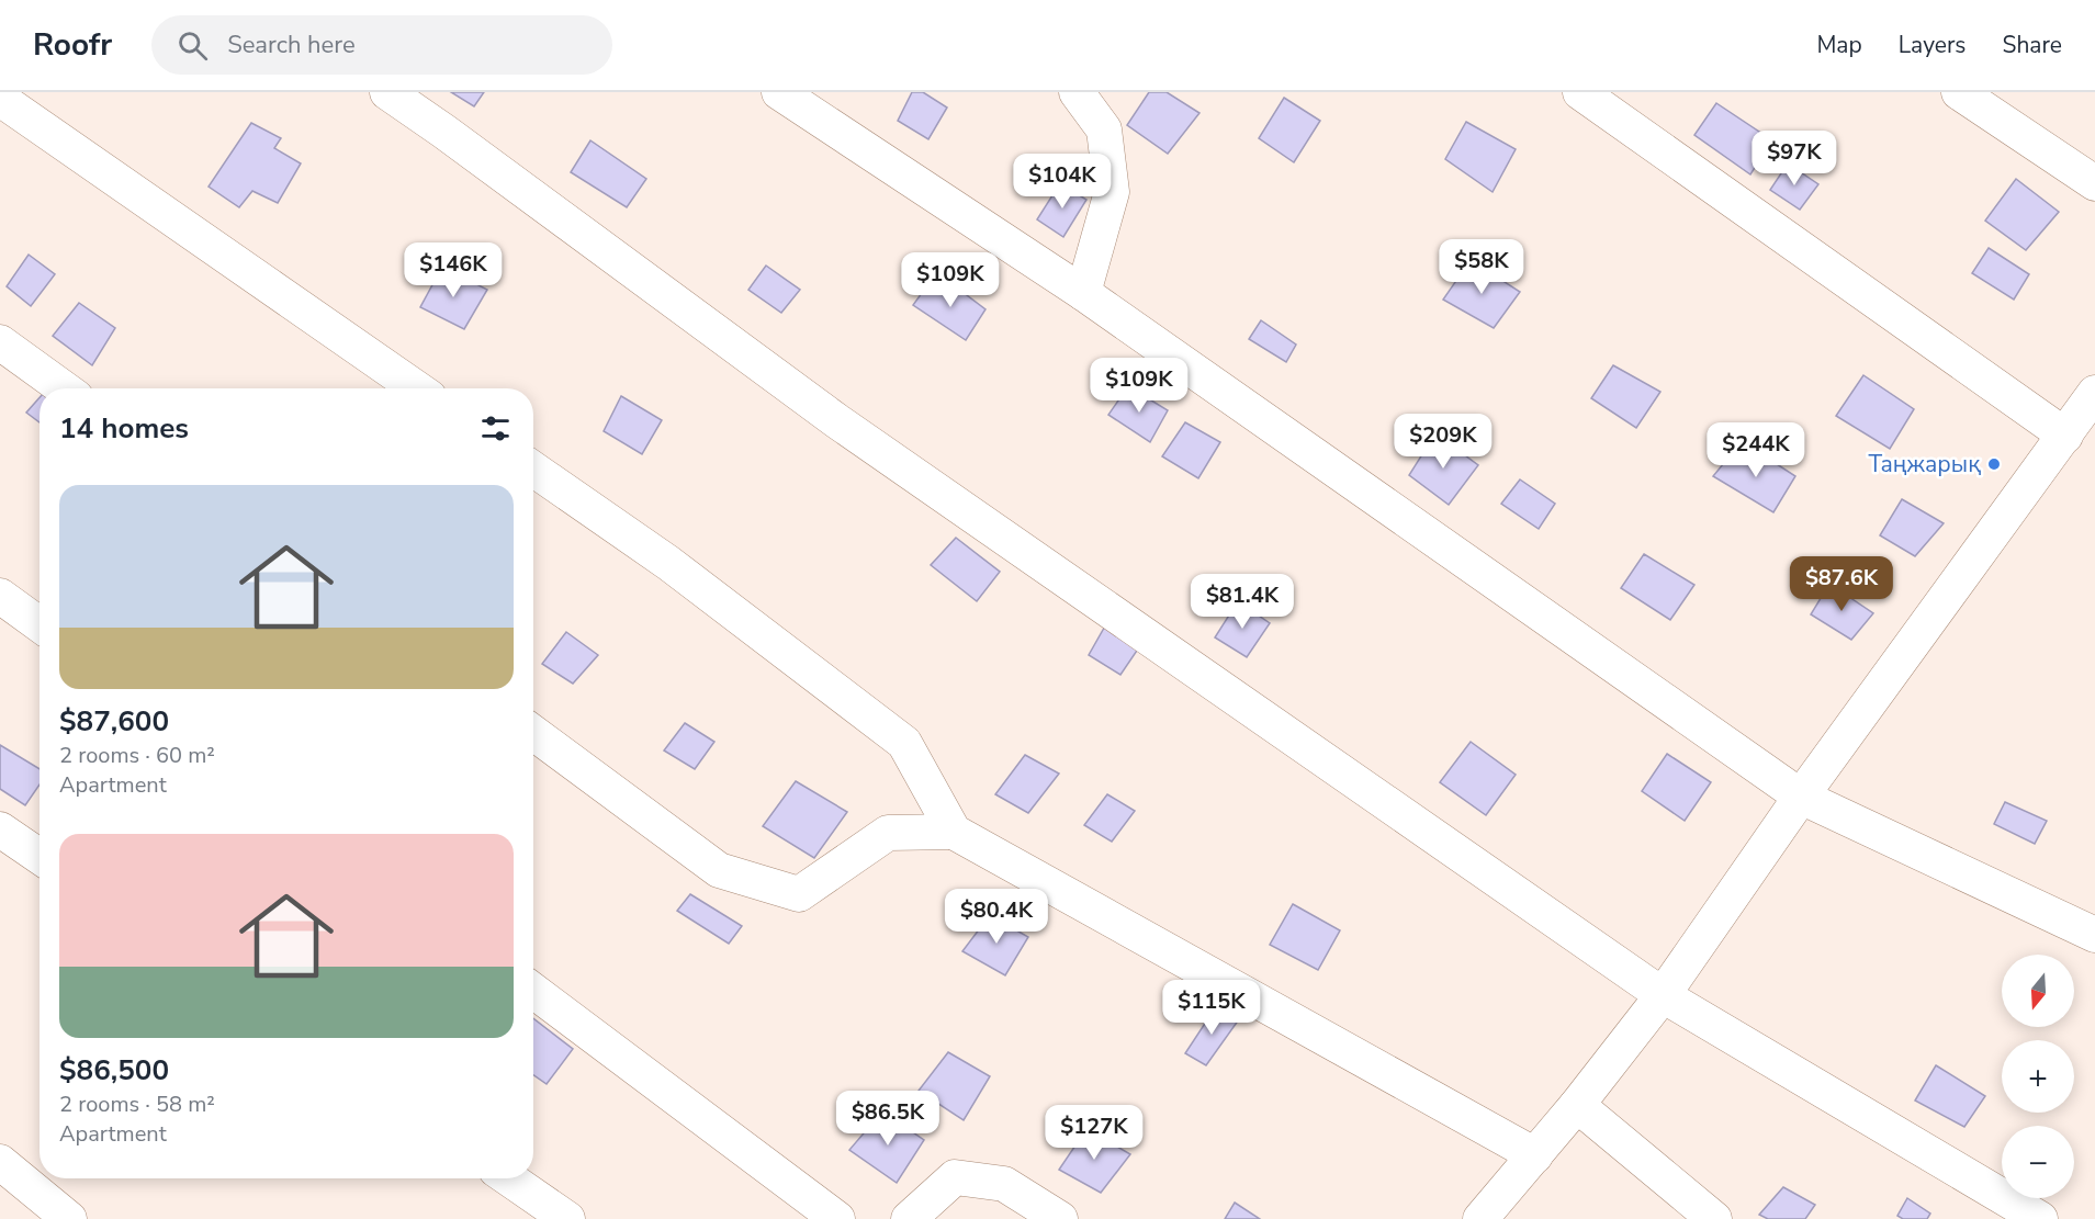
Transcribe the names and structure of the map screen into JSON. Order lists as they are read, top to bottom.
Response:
{
  "places": ["Таңжарық"],
  "north": "bottom",
  "page": {
    "header": "Roofr",
    "search": "Search here",
    "nav": ["Map", "Layers", "Share"],
    "price": [
      "$97K",
      "$104K",
      "$58K",
      "$146K",
      "$109K",
      "$109K",
      "$209K",
      "$244K",
      "$87.6K",
      "$81.4K",
      "$80.4K",
      "$115K",
      "$86.5K",
      "$127K"
    ],
    "heading": "14 homes",
    "list": [
      {
        "name": "$87,600",
        "note": "2 rooms · 60 m² · Apartment"
      },
      {
        "name": "$86,500",
        "note": "2 rooms · 58 m² · Apartment"
      }
    ],
    "map_buttons": ["+", "−"]
  }
}
